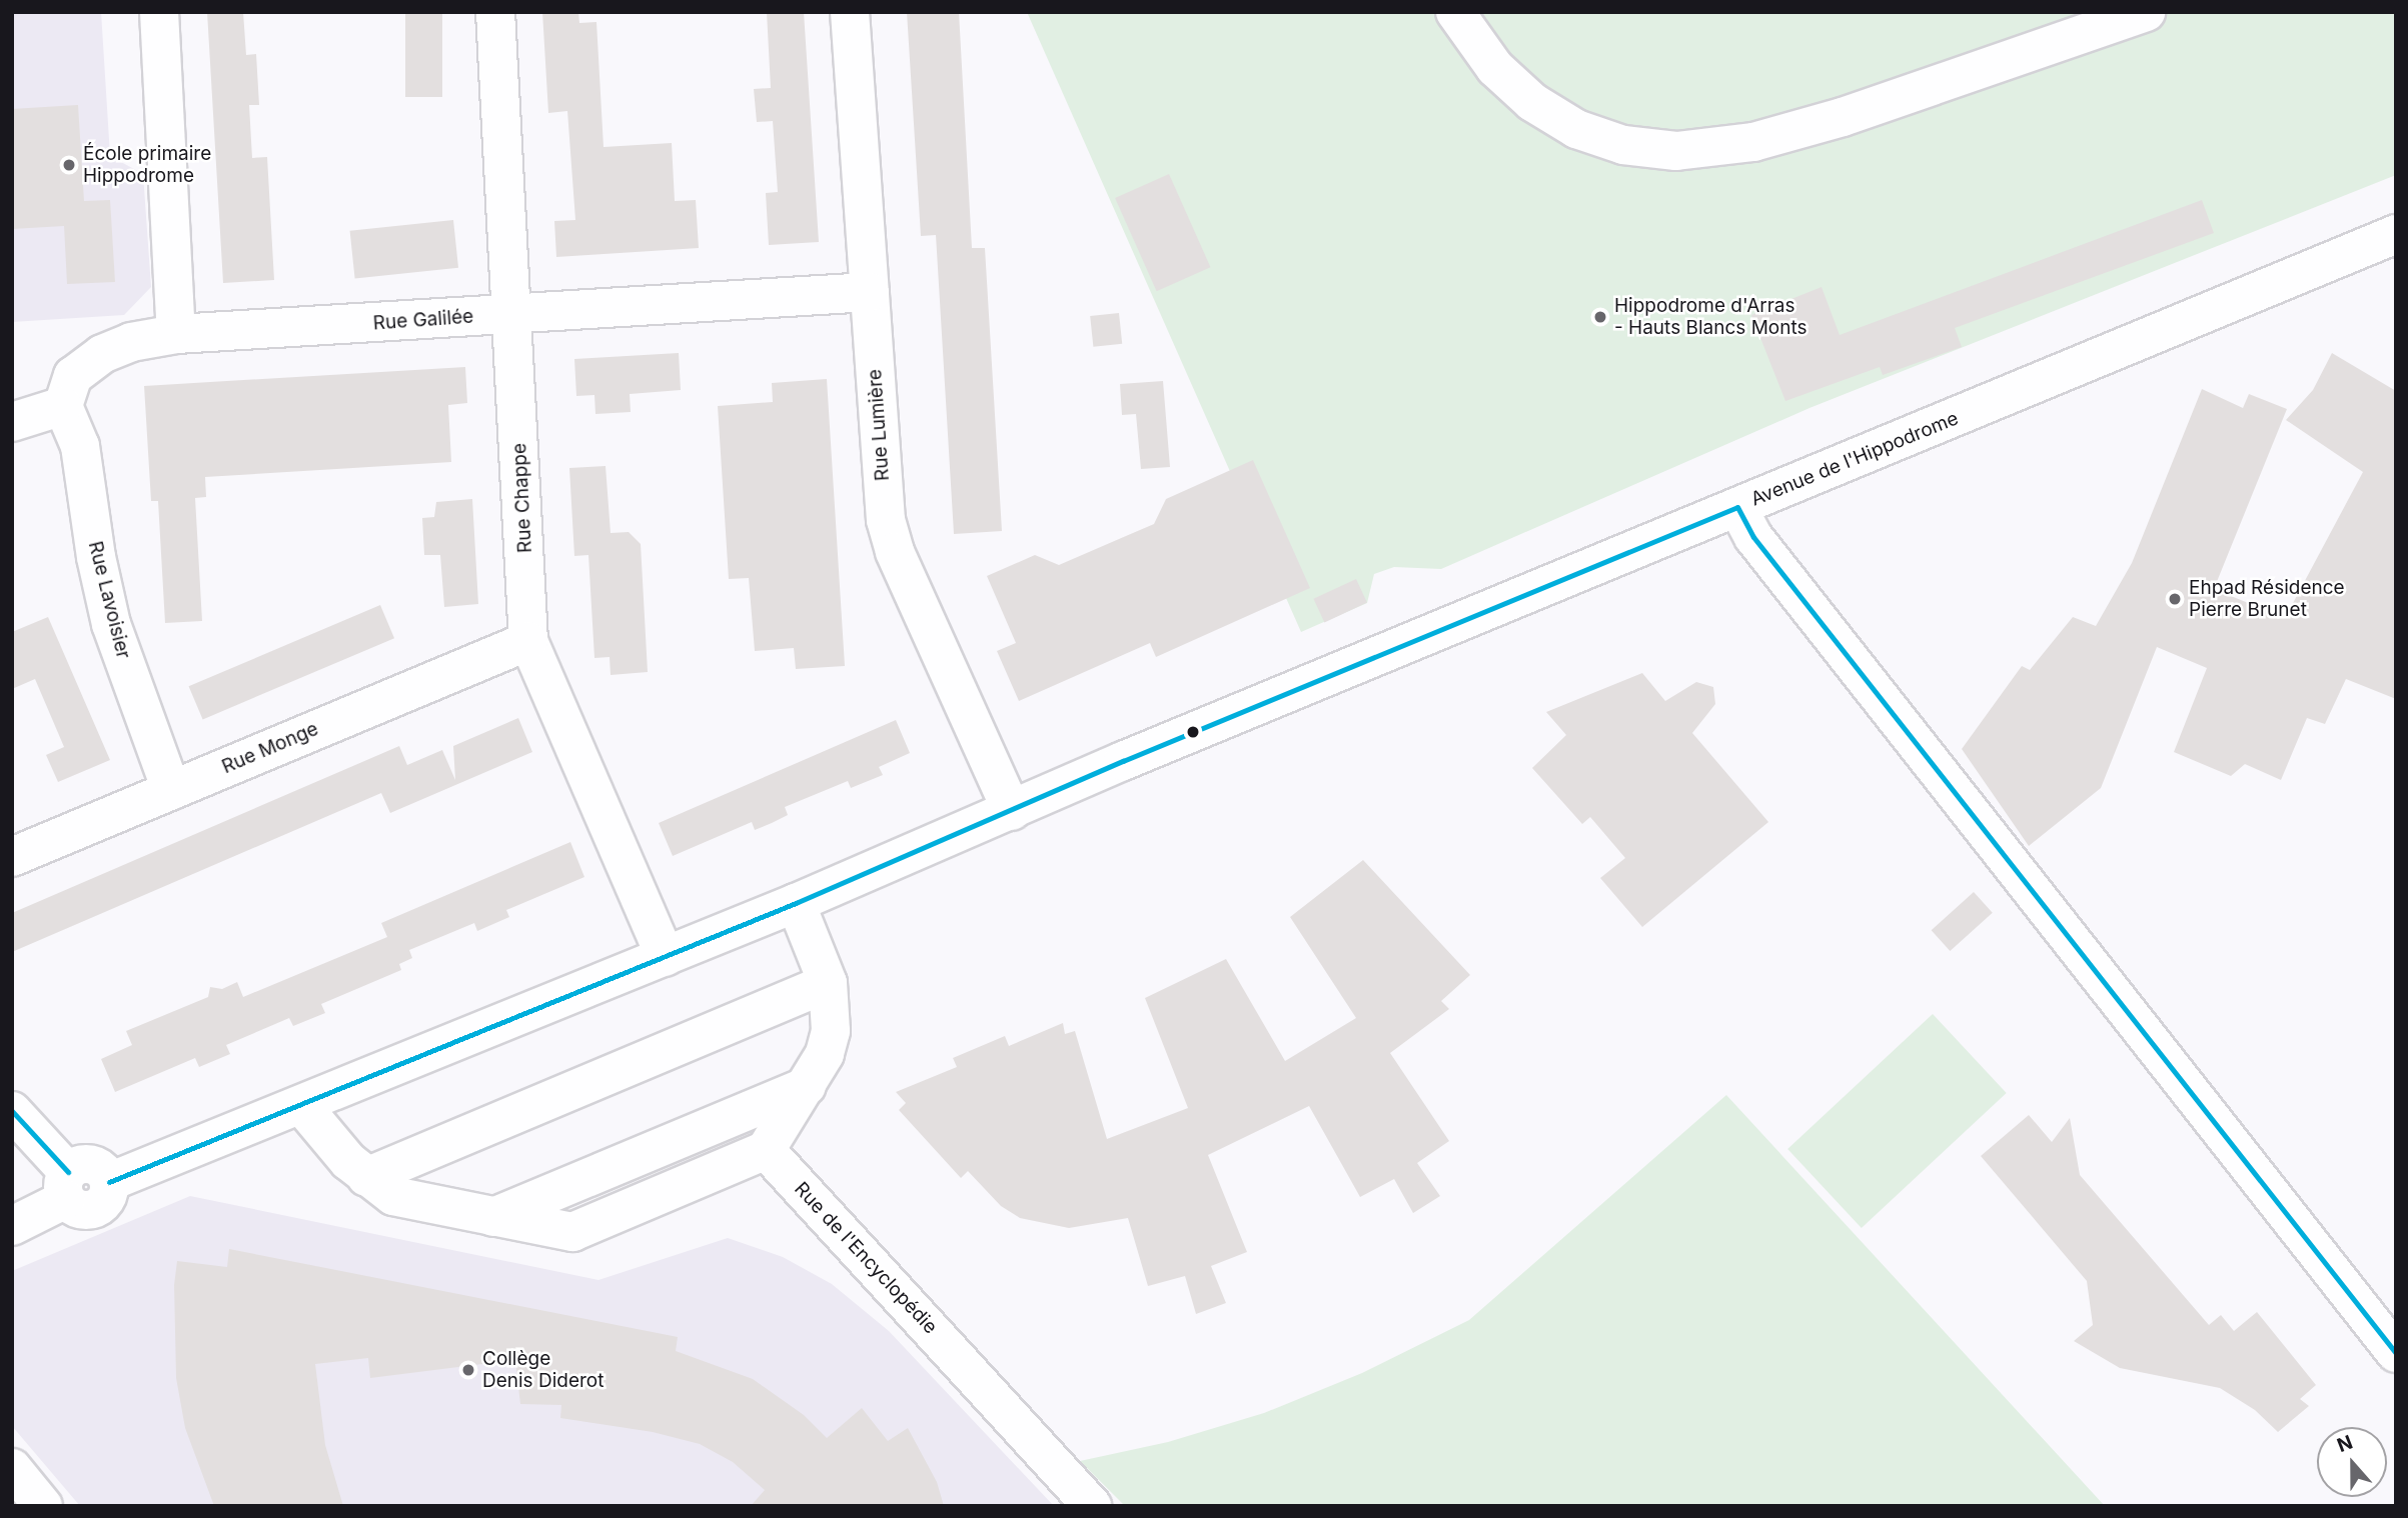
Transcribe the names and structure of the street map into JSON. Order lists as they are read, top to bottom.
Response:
{
  "streets": {
    "street": [
      "Rue Galilée",
      "Rue Lumière",
      "Avenue de l'Hippodrome",
      "Rue Chappe",
      "Rue Lavoisier",
      "Rue Monge",
      "Rue de l'Encyclopédie"
    ]
  },
  "crossings": [
    ["Rue Galilée", "Rue Lumière"],
    ["Rue Galilée", "Rue Chappe"],
    ["Rue Galilée", "Rue Lavoisier"],
    ["Rue Lumière", "Avenue de l'Hippodrome"],
    ["Avenue de l'Hippodrome", "Rue Chappe"],
    ["Rue Chappe", "Rue Monge"],
    ["Rue Lavoisier", "Rue Monge"]
  ],
  "places": [
    "École primaire Hippodrome",
    "Hippodrome d'Arras - Hauts Blancs Monts",
    "Ehpad Résidence Pierre Brunet",
    "Collège Denis Diderot"
  ],
  "north": "top"
}
